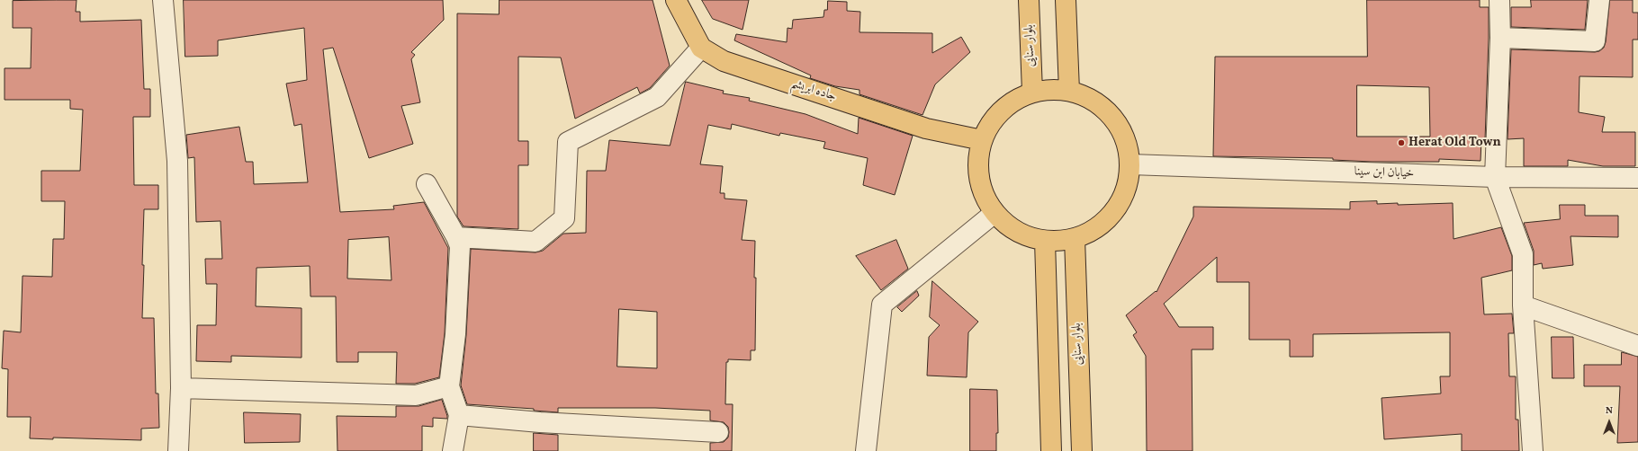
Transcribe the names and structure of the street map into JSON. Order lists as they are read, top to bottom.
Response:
{
  "streets": {
    "main road": ["بلوار سنایی", "جاده ابریشم"],
    "street": ["خیابان ابن سینا"]
  },
  "places": ["Herat Old Town"],
  "north": "top"
}
